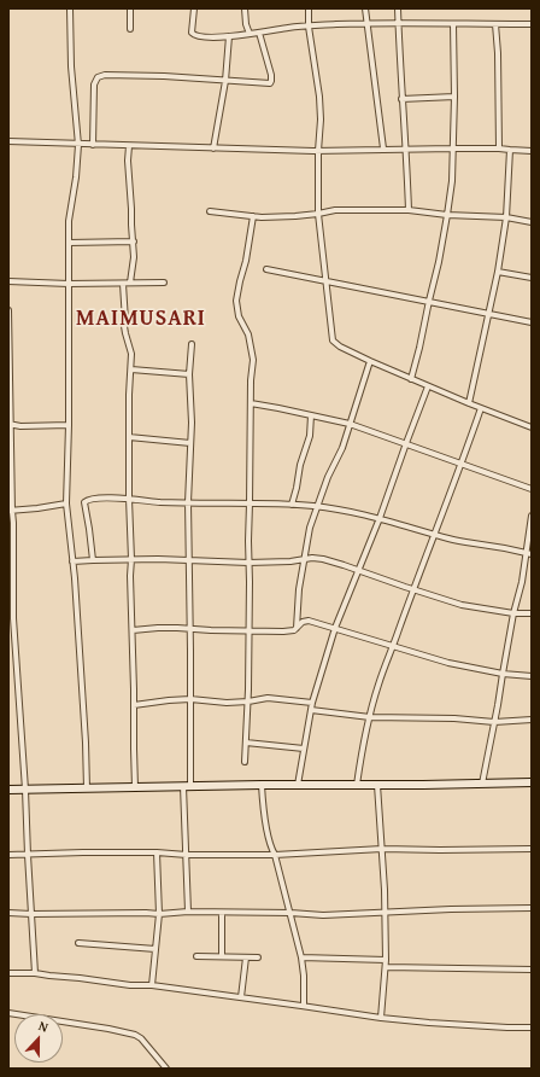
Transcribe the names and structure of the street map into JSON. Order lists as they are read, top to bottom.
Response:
{
  "districts": ["MAIMUSARI"],
  "north": "top"
}
